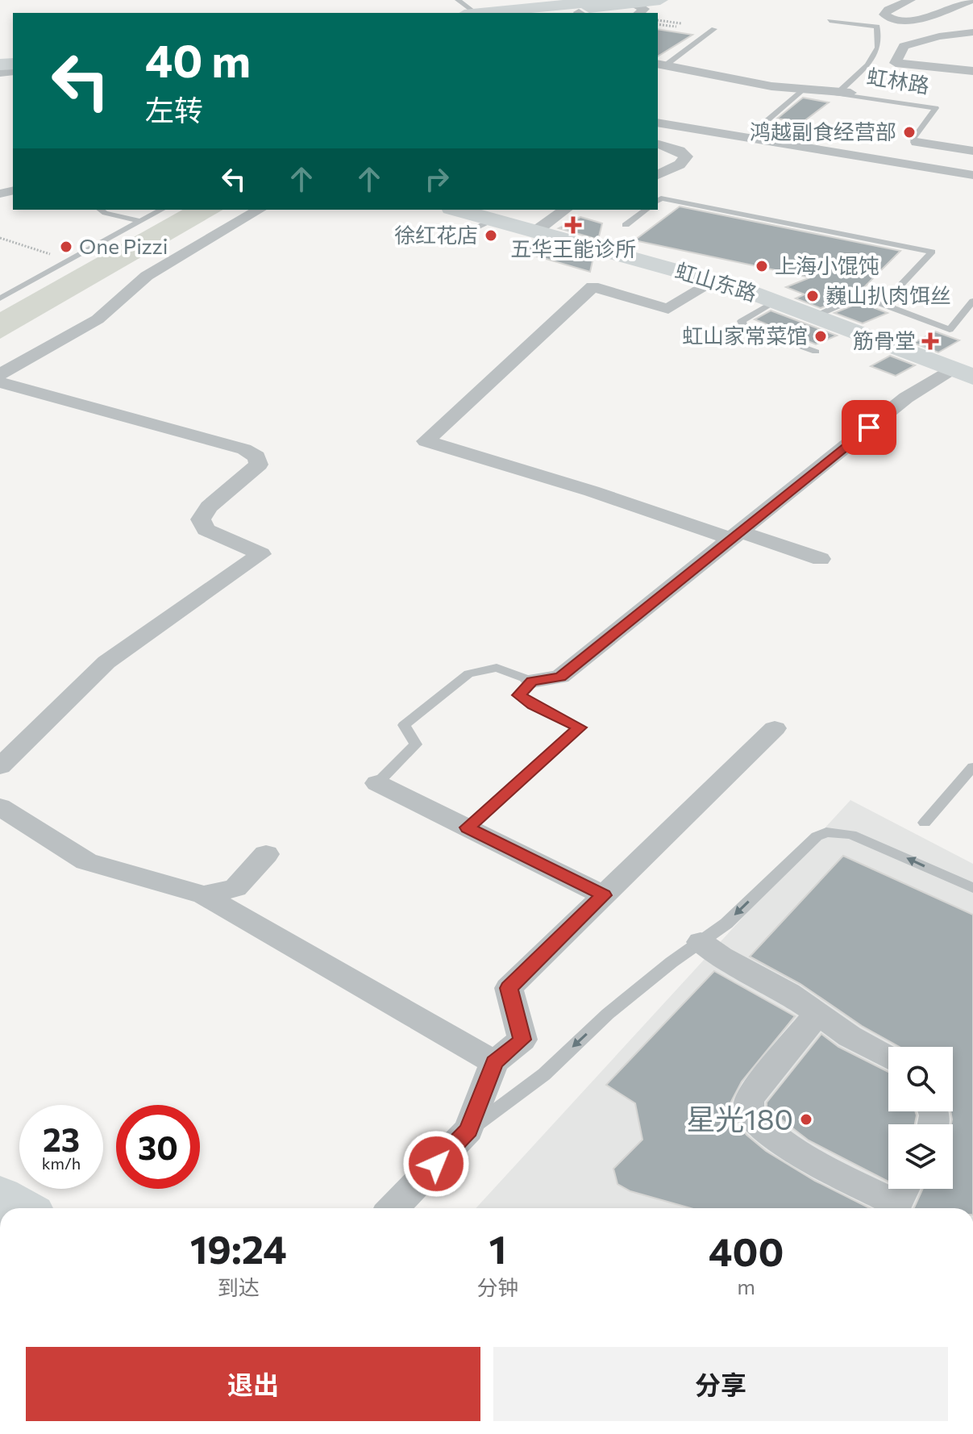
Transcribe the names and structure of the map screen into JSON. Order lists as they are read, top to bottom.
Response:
{
  "streets": {
    "street": ["虹林路", "虹山东路"]
  },
  "places": {
    "other": [
      "鸿越副食经营部",
      "徐红花店",
      "One Pizzi",
      "上海小馄饨",
      "巍山扒肉饵丝",
      "虹山家常菜馆",
      "星光180"
    ],
    "health": ["五华王能诊所", "筋骨堂"]
  },
  "page": {
    "turn": ["40 m", "左转"],
    "speed": "23 km/h",
    "limit": "30",
    "eta": [
      "19:24",
      "到达",
      "1",
      "分钟",
      "400",
      "m"
    ],
    "buttons": ["退出", "分享"]
  }
}
